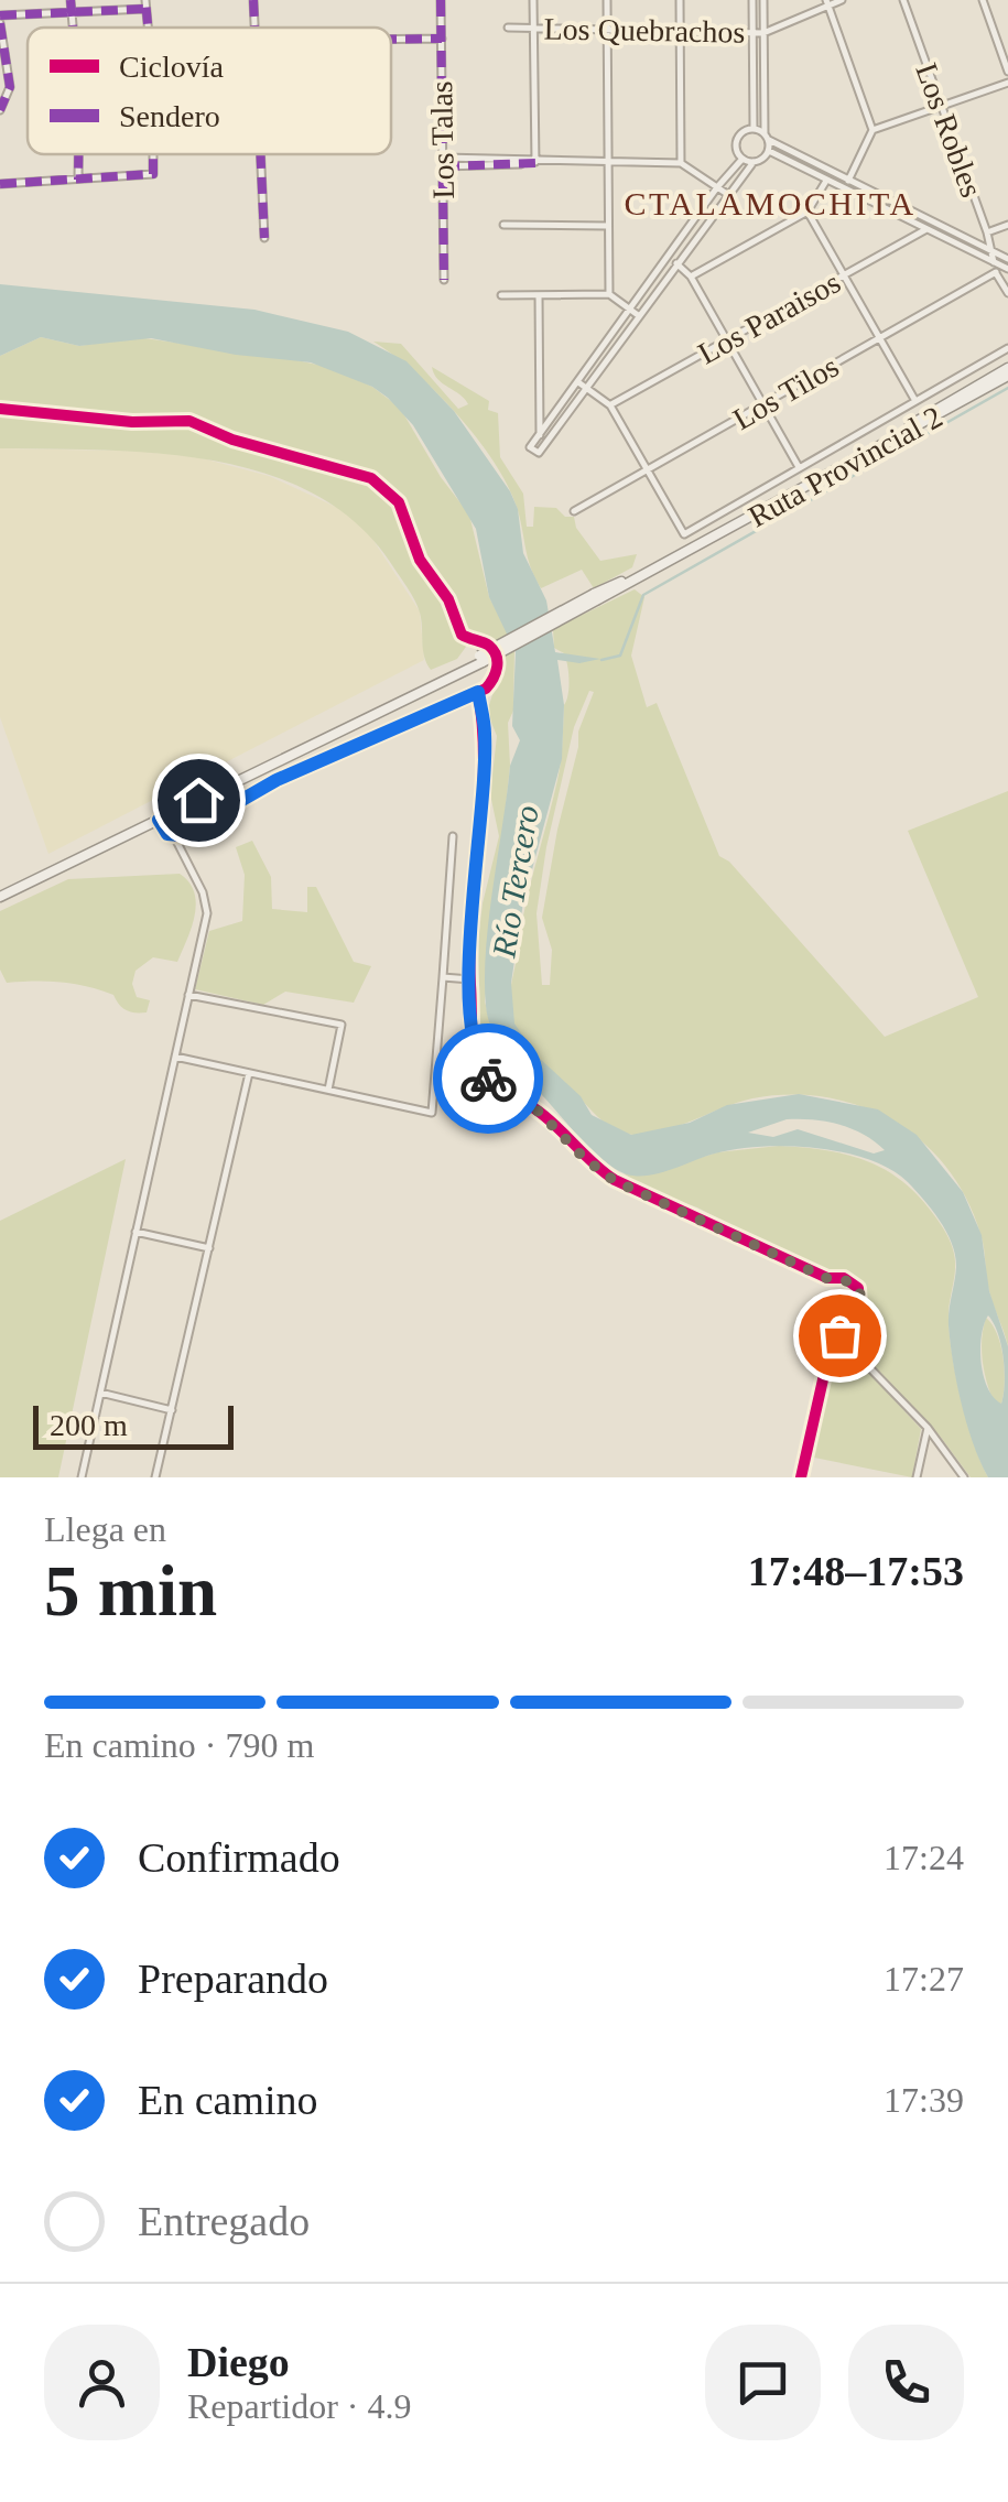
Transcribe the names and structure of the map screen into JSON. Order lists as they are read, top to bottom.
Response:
{
  "streets": {
    "main road": ["Ruta Provincial 2"],
    "street": [
      "Los Quebrachos",
      "Los Robles",
      "Los Talas",
      "Los Paraisos",
      "Los Tilos"
    ]
  },
  "districts": ["CTALAMOCHITA"],
  "water": ["Río Tercero"],
  "legend": ["Ciclovía", "Sendero"],
  "scale_bar": "200 m",
  "page": {
    "scale": "200 m",
    "heading": ["5 min", "Llega en", "17:48–17:53"],
    "panel": ["Diego", "Repartidor · 4.9"],
    "bar": "En camino · 790 m",
    "list": [
      ["Confirmado", "17:24"],
      ["Preparando", "17:27"],
      ["En camino", "17:39"],
      "Entregado"
    ]
  }
}
